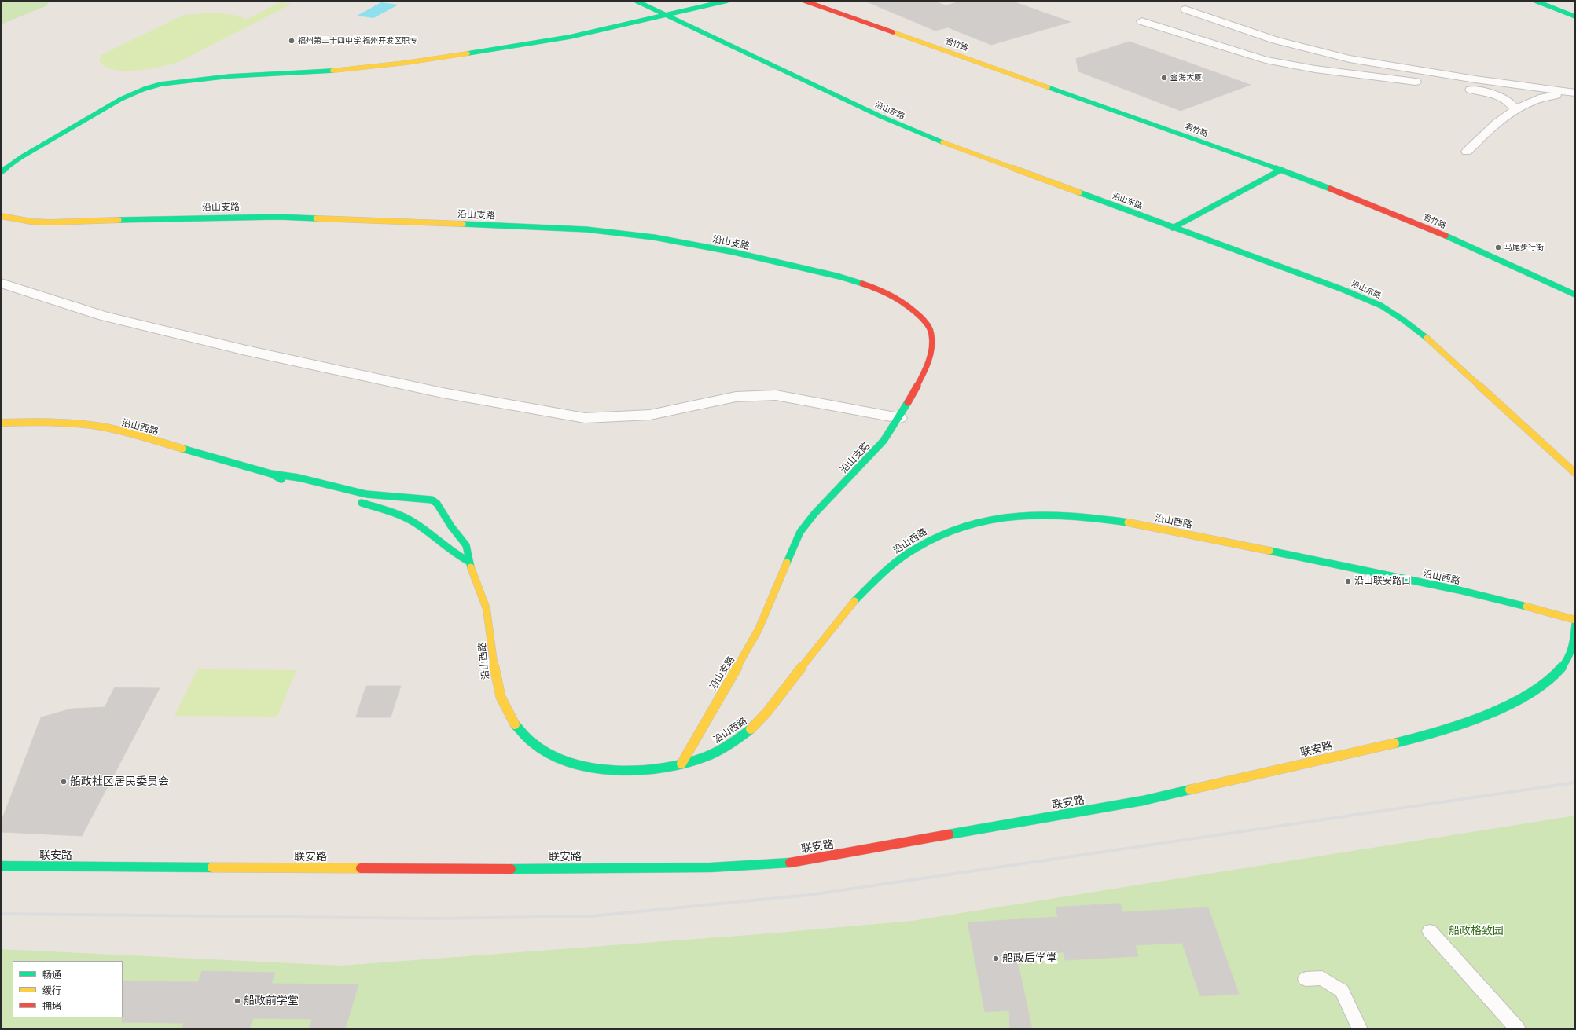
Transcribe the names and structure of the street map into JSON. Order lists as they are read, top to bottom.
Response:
{
  "streets": {
    "street": [
      "君竹路",
      "沿山东路",
      "沿山支路",
      "沿山西路",
      "联安路"
    ]
  },
  "crossings": [
    ["沿山支路", "沿山西路"]
  ],
  "parks": ["船政格致园"],
  "places": [
    "福州第二十四中学 福州开发区职专",
    "金海大厦",
    "马尾步行街",
    "沿山联安路口",
    "船政社区居民委员会",
    "船政后学堂",
    "船政前学堂"
  ],
  "legend": ["畅通", "缓行", "拥堵"]
}
